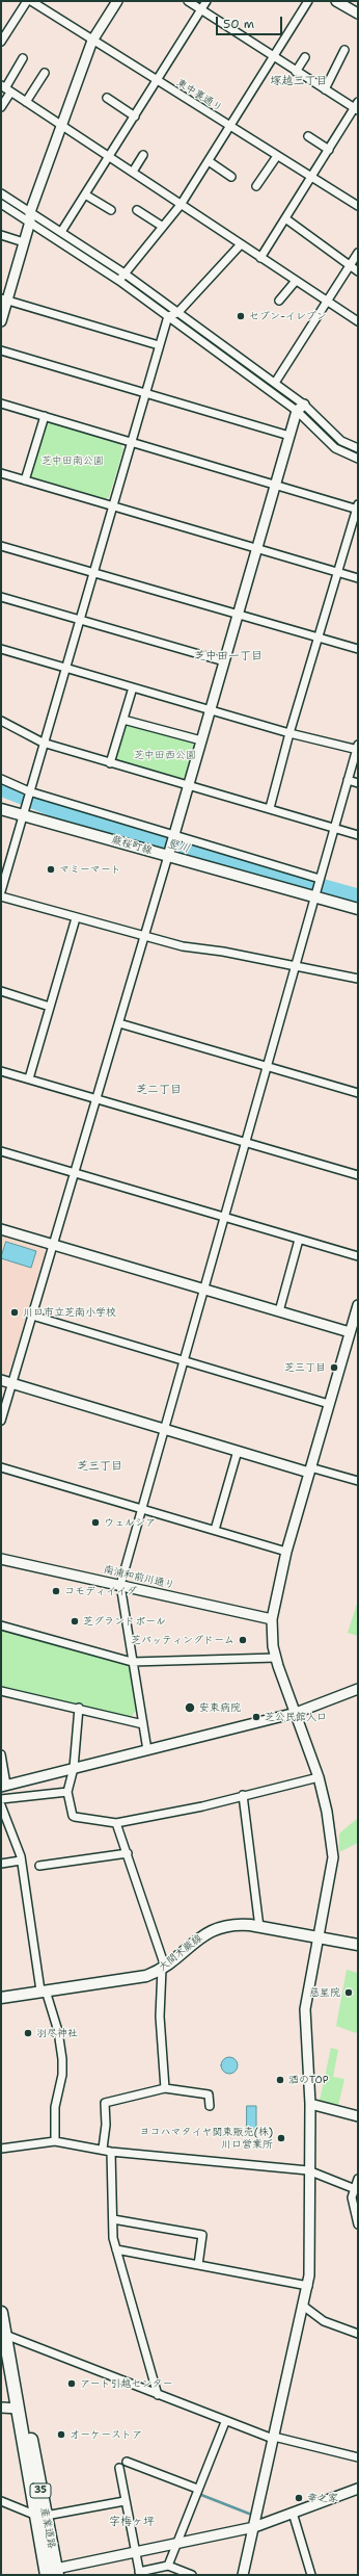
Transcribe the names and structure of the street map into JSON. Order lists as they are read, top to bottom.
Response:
{
  "streets": {
    "main road": [
      "蕨桜町線",
      "大間木蕨線",
      "35",
      "産業道路"
    ],
    "street": ["東中裏通り", "南浦和前川通り"]
  },
  "districts": [
    "塚越三丁目",
    "芝中田一丁目",
    "芝二丁目",
    "芝三丁目",
    "字梅ヶ坪"
  ],
  "water": ["竪川"],
  "parks": ["芝中田南公園", "芝中田西公園"],
  "places": [
    "セブン-イレブン",
    "マミーマート",
    "川口市立芝南小学校",
    "芝三丁目",
    "ウェルシア",
    "コモディイイダ",
    "芝グランドボール",
    "芝バッティングドーム",
    "安東病院",
    "芝公民館入口",
    "慈星院",
    "羽尽神社",
    "酒のTOP",
    "ヨコハマタイヤ関東販売(株) 川口営業所",
    "アート引越センター",
    "オーケーストア",
    "幸之家"
  ],
  "scale_bar": "50 m"
}
